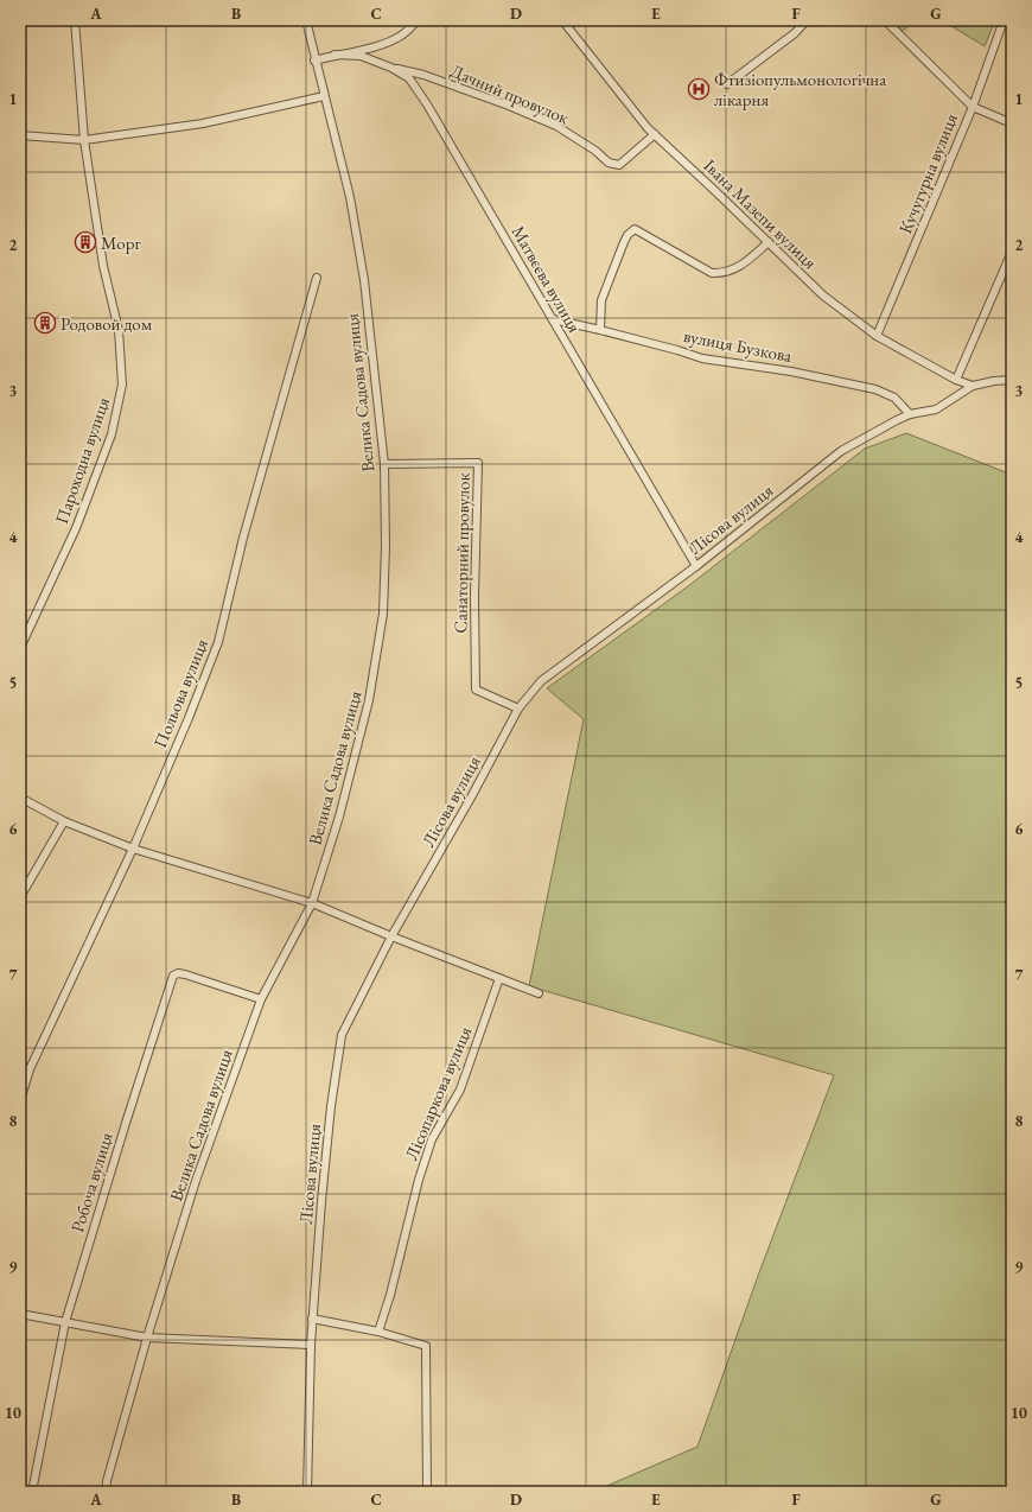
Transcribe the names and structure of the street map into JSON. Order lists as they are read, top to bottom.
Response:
{
  "streets": {
    "street": [
      "Дачний провулок",
      "Кучугурна вулиця",
      "Івана Мазепи вулиця",
      "Матвєєва вулиця",
      "вулиця Бузкова",
      "Велика Садова вулиця",
      "Пароходна вулиця",
      "Лісова вулиця",
      "Санаторний провулок",
      "Польова вулиця",
      "Лісопаркова вулиця",
      "Робоча вулиця"
    ]
  },
  "crossings": [
    ["Дачний провулок", "Івана Мазепи вулиця"],
    ["Дачний провулок", "Матвєєва вулиця"],
    ["Кучугурна вулиця", "Івана Мазепи вулиця"],
    ["Івана Мазепи вулиця", "Лісова вулиця"],
    ["Матвєєва вулиця", "вулиця Бузкова"],
    ["Матвєєва вулиця", "Лісова вулиця"],
    ["вулиця Бузкова", "Лісова вулиця"],
    ["Велика Садова вулиця", "Санаторний провулок"],
    ["Велика Садова вулиця", "Робоча вулиця"],
    ["Лісова вулиця", "Санаторний провулок"]
  ],
  "places": {
    "hospital": ["Фтизіопульмонологічна лікарня"],
    "building": ["Морг", "Родовой дом"]
  },
  "grid": {
    "columns": [
      "A",
      "B",
      "C",
      "D",
      "E",
      "F",
      "G"
    ],
    "rows": [
      "1",
      "2",
      "3",
      "4",
      "5",
      "6",
      "7",
      "8",
      "9",
      "10"
    ]
  }
}
